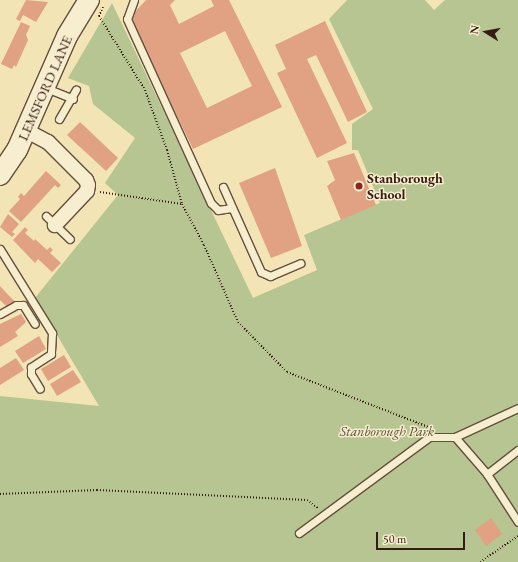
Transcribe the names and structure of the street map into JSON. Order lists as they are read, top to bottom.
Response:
{
  "streets": {
    "street": ["LEMSFORD LANE"]
  },
  "parks": ["Stanborough Park"],
  "places": ["Stanborough School"],
  "scale_bar": "50 m",
  "north": "left"
}
